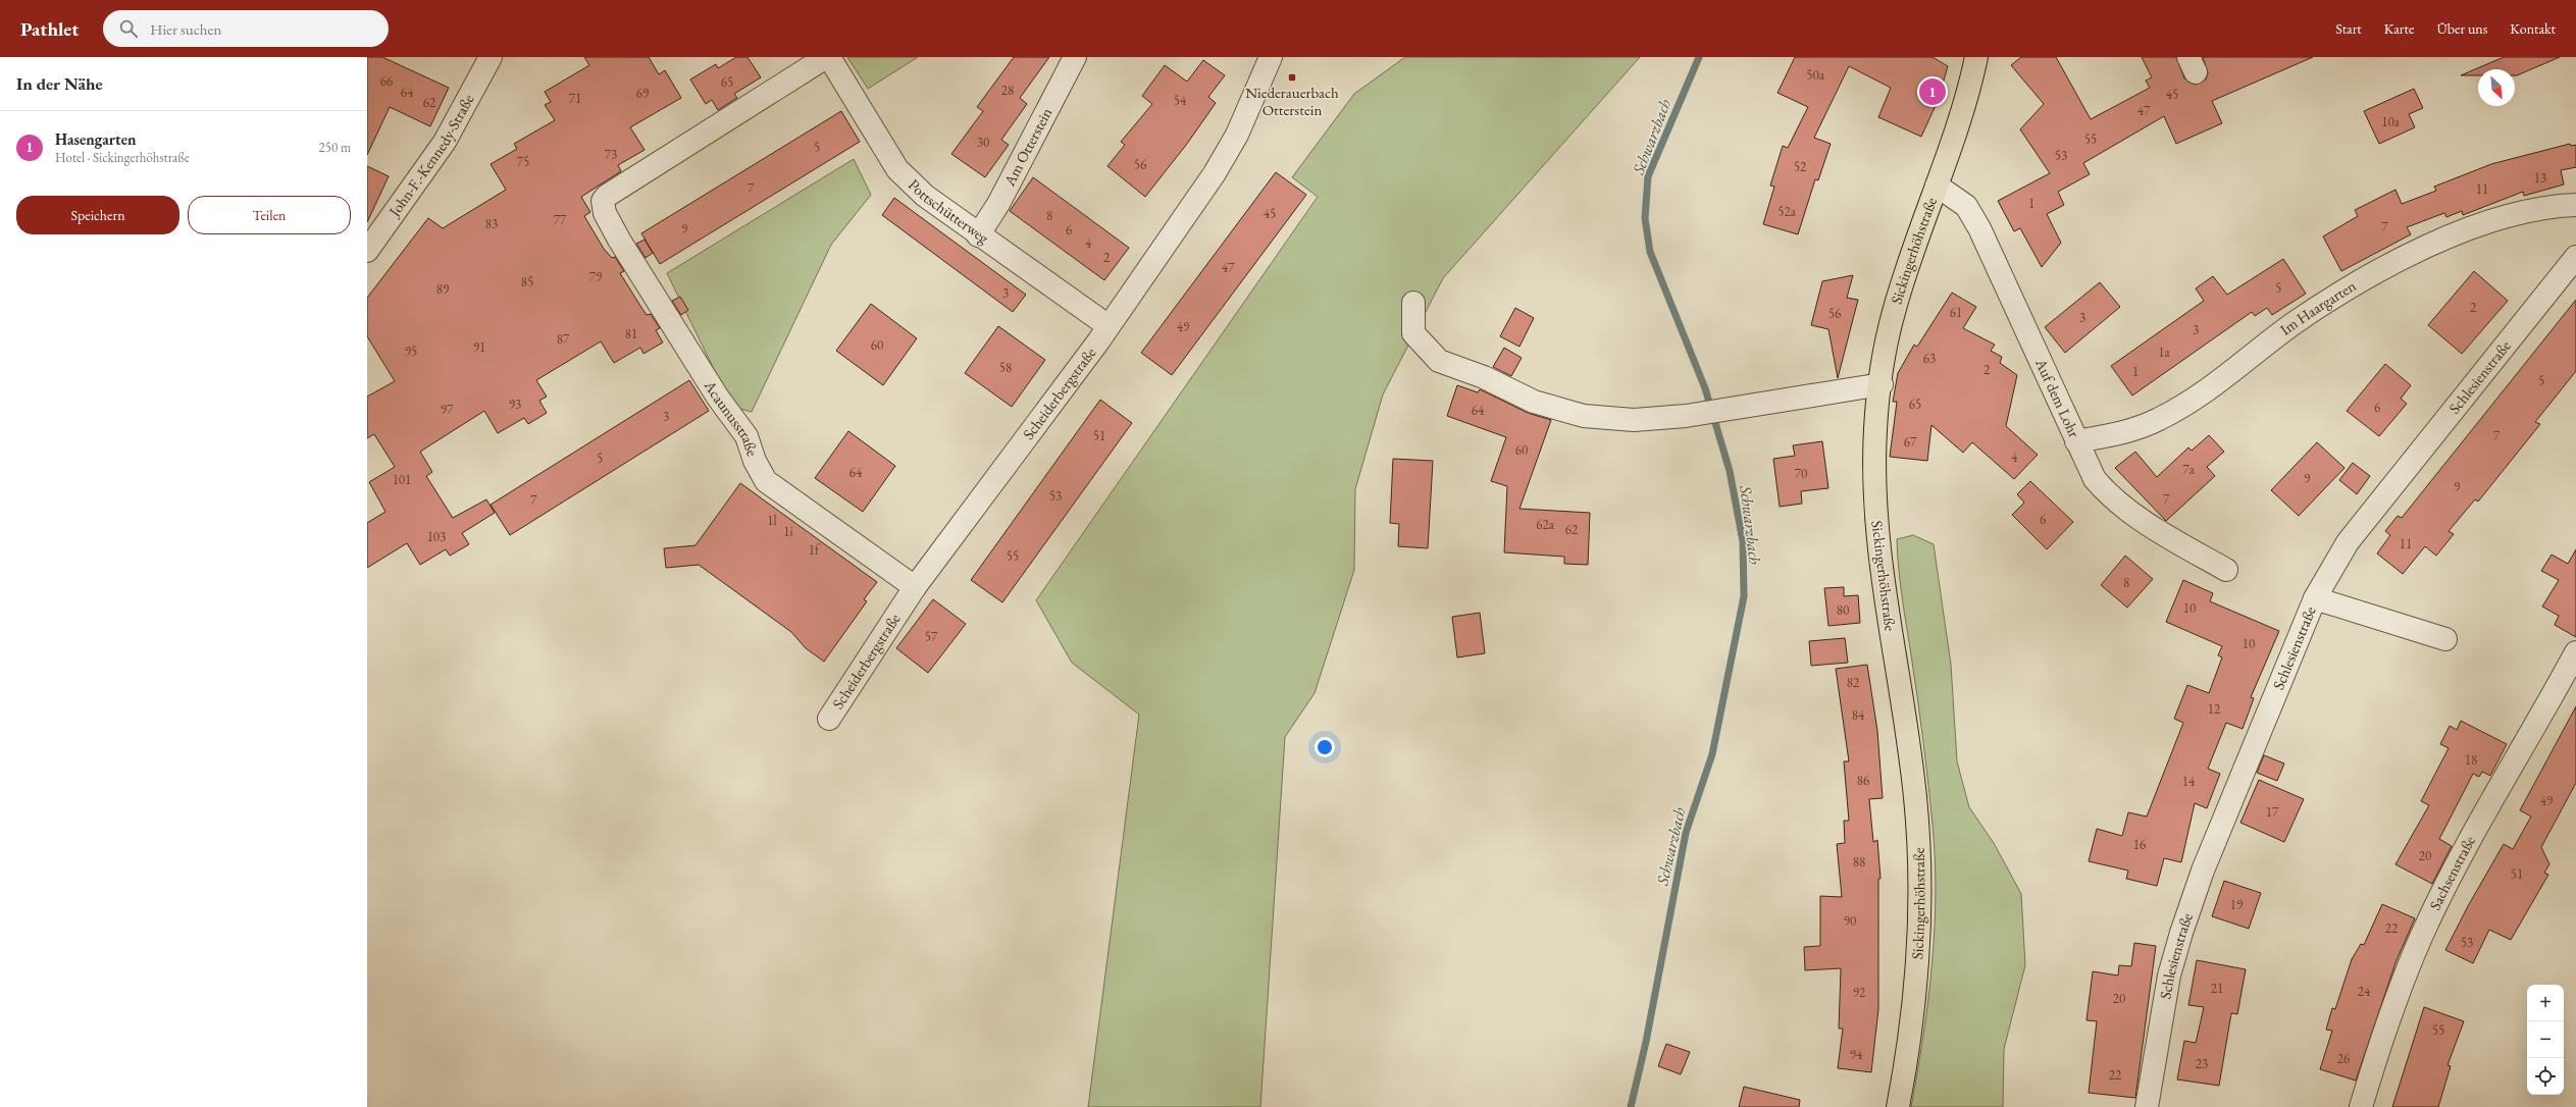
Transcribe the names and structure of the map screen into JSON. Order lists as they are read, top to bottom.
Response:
{
  "streets": {
    "main road": ["Sickingerhöhstraße"],
    "street": [
      "Am Otterstein",
      "John-F.-Kennedy-Straße",
      "Pottschütterweg",
      "Im Haargarten",
      "Schlesienstraße",
      "Scheiderbergstraße",
      "Auf dem Lohr",
      "Acaunusstraße",
      "Sachsenstraße"
    ]
  },
  "crossings": [
    ["Am Otterstein", "Pottschütterweg"],
    ["Pottschütterweg", "Scheiderbergstraße"],
    ["Sickingerhöhstraße", "Auf dem Lohr"],
    ["Im Haargarten", "Auf dem Lohr"],
    ["Scheiderbergstraße", "Acaunusstraße"]
  ],
  "water": ["Schwarzbach"],
  "places": {
    "transit": ["Niederauerbach Otterstein"]
  },
  "house_numbers": [
    "50a",
    "66",
    "65",
    "28",
    "64",
    "69",
    "45",
    "71",
    "54",
    "62",
    "47",
    "10a",
    "55",
    "30",
    "5",
    "73",
    "53",
    "75",
    "56",
    "52",
    "13",
    "7",
    "11",
    "1",
    "52a",
    "45",
    "8",
    "77",
    "83",
    "7",
    "9",
    "6",
    "4",
    "2",
    "47",
    "79",
    "85",
    "5",
    "89",
    "3",
    "2",
    "61",
    "56",
    "3",
    "49",
    "3",
    "81",
    "87",
    "60",
    "91",
    "95",
    "1a",
    "63",
    "58",
    "2",
    "1",
    "5",
    "93",
    "65",
    "6",
    "97",
    "64",
    "3",
    "51",
    "7",
    "67",
    "60",
    "4",
    "5",
    "7a",
    "64",
    "70",
    "9",
    "101",
    "9",
    "53",
    "7",
    "7",
    "6",
    "1l",
    "62a",
    "62",
    "1i",
    "103",
    "11",
    "1f",
    "55",
    "8",
    "10",
    "80",
    "57",
    "10",
    "82",
    "12",
    "84",
    "18",
    "86",
    "14",
    "49",
    "17",
    "16",
    "20",
    "88",
    "51",
    "19",
    "90",
    "22",
    "53",
    "21",
    "24",
    "92",
    "20",
    "55",
    "94",
    "26",
    "23",
    "22"
  ],
  "north": "bottom right",
  "page": {
    "header": "Pathlet",
    "search": "Hier suchen",
    "nav": [
      "Start",
      "Karte",
      "Über uns",
      "Kontakt"
    ],
    "heading": "In der Nähe",
    "pins": "1",
    "list": [
      {
        "mark": "1",
        "name": "Hasengarten",
        "note": "Hotel · Sickingerhöhstraße",
        "value": "250 m"
      }
    ],
    "buttons": ["Speichern", "Teilen"],
    "map_buttons": ["+", "−"]
  }
}
